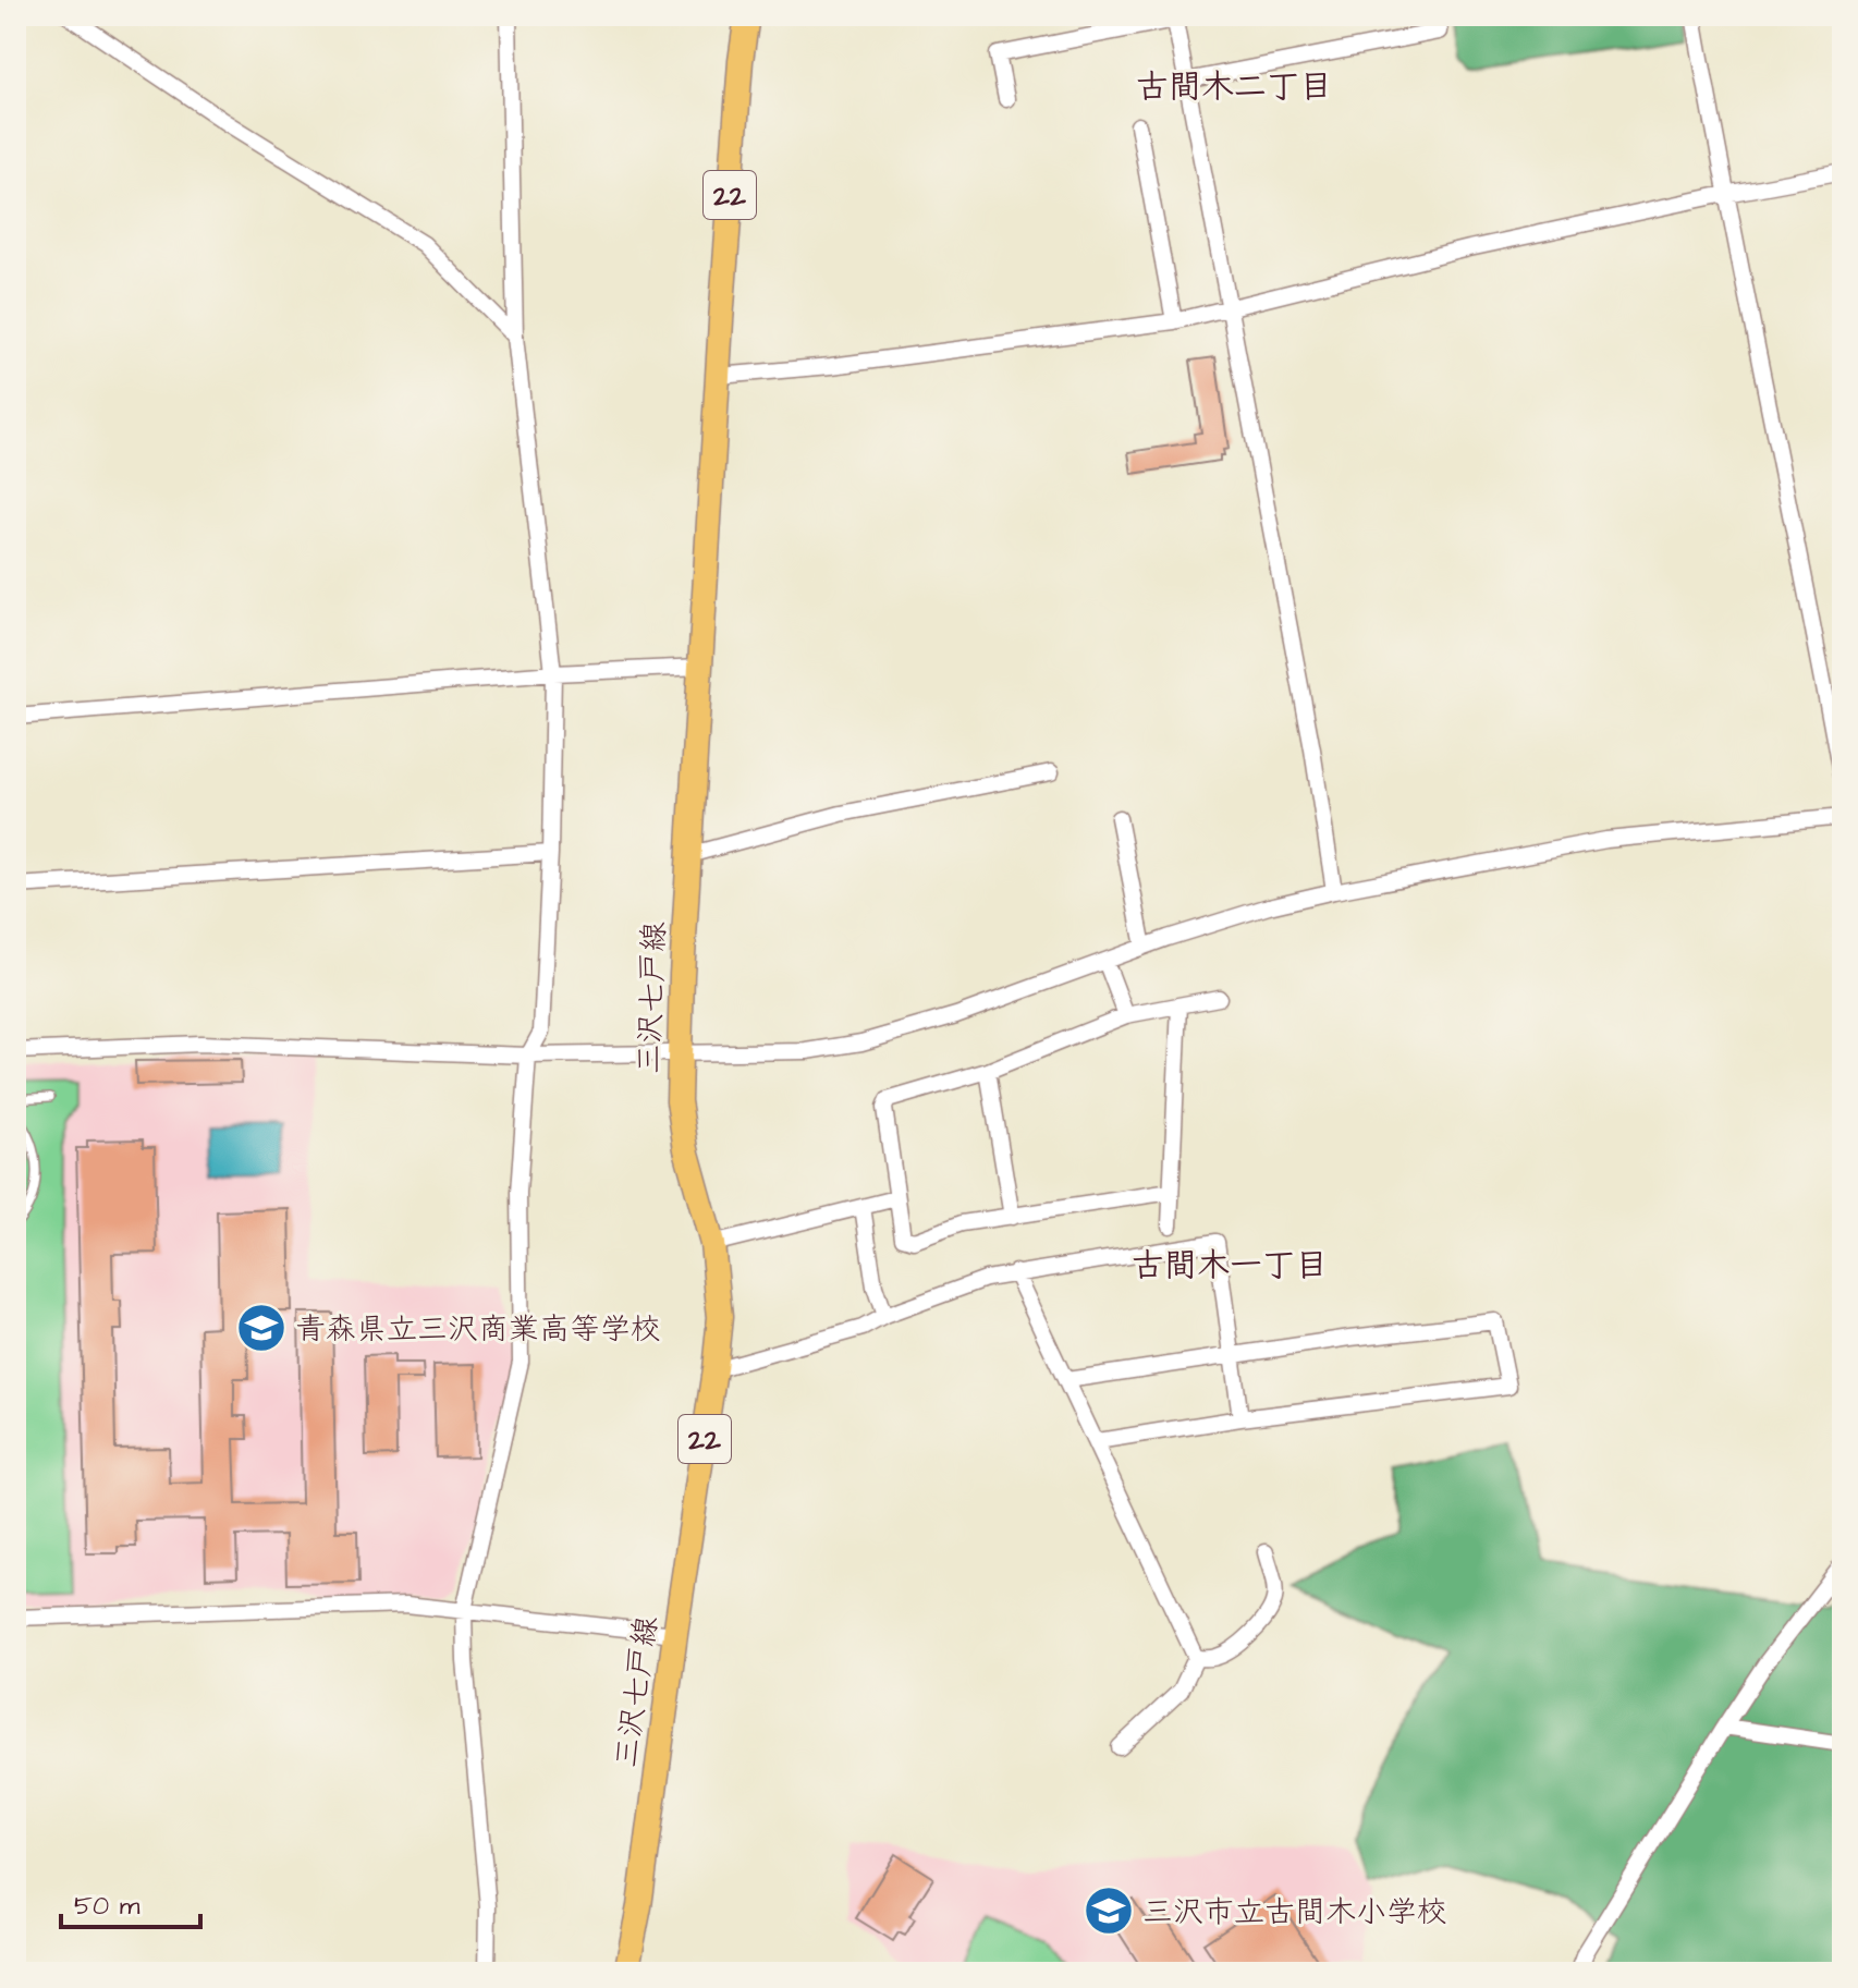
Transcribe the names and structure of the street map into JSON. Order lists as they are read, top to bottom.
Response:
{
  "streets": {
    "main road": ["22", "三沢七戸線"]
  },
  "districts": ["古間木二丁目", "古間木一丁目"],
  "places": {
    "school or university": ["青森県立三沢商業高等学校", "三沢市立古間木小学校"]
  },
  "scale_bar": "50 m"
}
